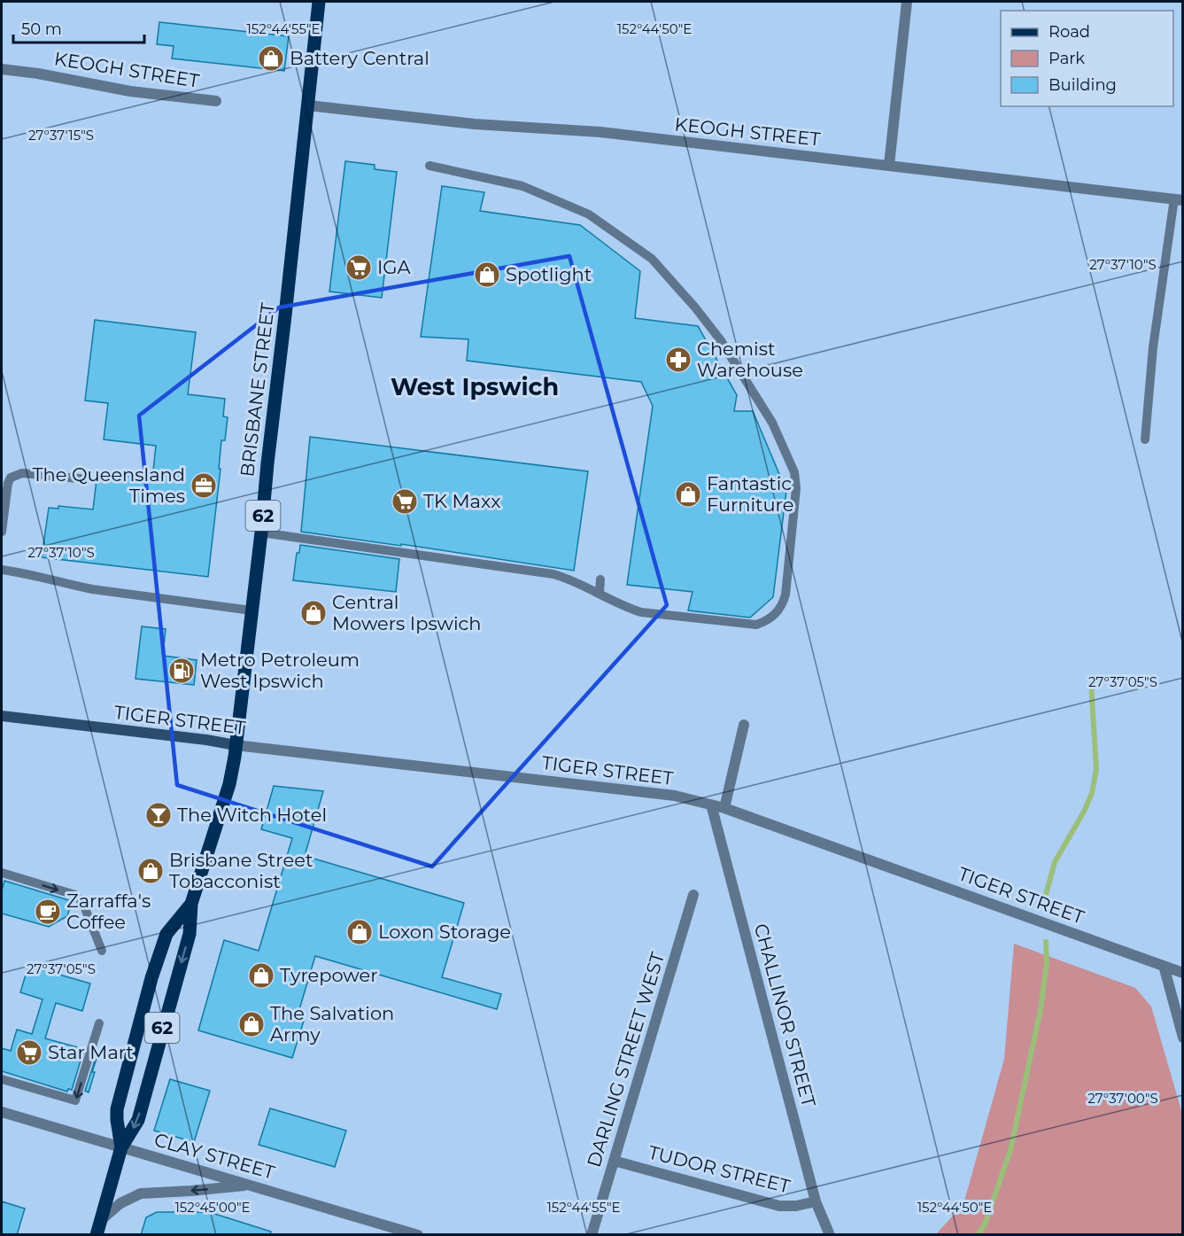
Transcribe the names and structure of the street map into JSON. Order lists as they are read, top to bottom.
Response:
{
  "streets": {
    "main road": ["BRISBANE STREET", "62"],
    "street": [
      "KEOGH STREET",
      "TIGER STREET",
      "CHALLINOR STREET",
      "DARLING STREET WEST",
      "CLAY STREET",
      "TUDOR STREET"
    ]
  },
  "crossings": [
    ["KEOGH STREET", "BRISBANE STREET"],
    ["BRISBANE STREET", "TIGER STREET"],
    ["BRISBANE STREET", "CLAY STREET"],
    ["TIGER STREET", "CHALLINOR STREET"],
    ["CHALLINOR STREET", "TUDOR STREET"],
    ["DARLING STREET WEST", "TUDOR STREET"]
  ],
  "districts": ["West Ipswich"],
  "places": {
    "shop": [
      "Battery Central",
      "Spotlight",
      "Fantastic Furniture",
      "Central Mowers Ipswich",
      "Brisbane Street Tobacconist",
      "Loxon Storage",
      "Tyrepower",
      "The Salvation Army"
    ],
    "supermarket": ["IGA", "TK Maxx", "Star Mart"],
    "pharmacy": ["Chemist Warehouse"],
    "office": ["The Queensland Times"],
    "fuel station": ["Metro Petroleum West Ipswich"],
    "bar": ["The Witch Hotel"],
    "cafe": ["Zarraffa's Coffee"]
  },
  "legend": ["Road", "Park", "Building"],
  "scale_bar": "50 m",
  "coordinates": [
    "152°44'55\"E",
    "152°44'50\"E",
    "27°37'15\"S",
    "27°37'10\"S",
    "27°37'05\"S",
    "27°37'00\"S",
    "152°45'00\"E"
  ]
}
